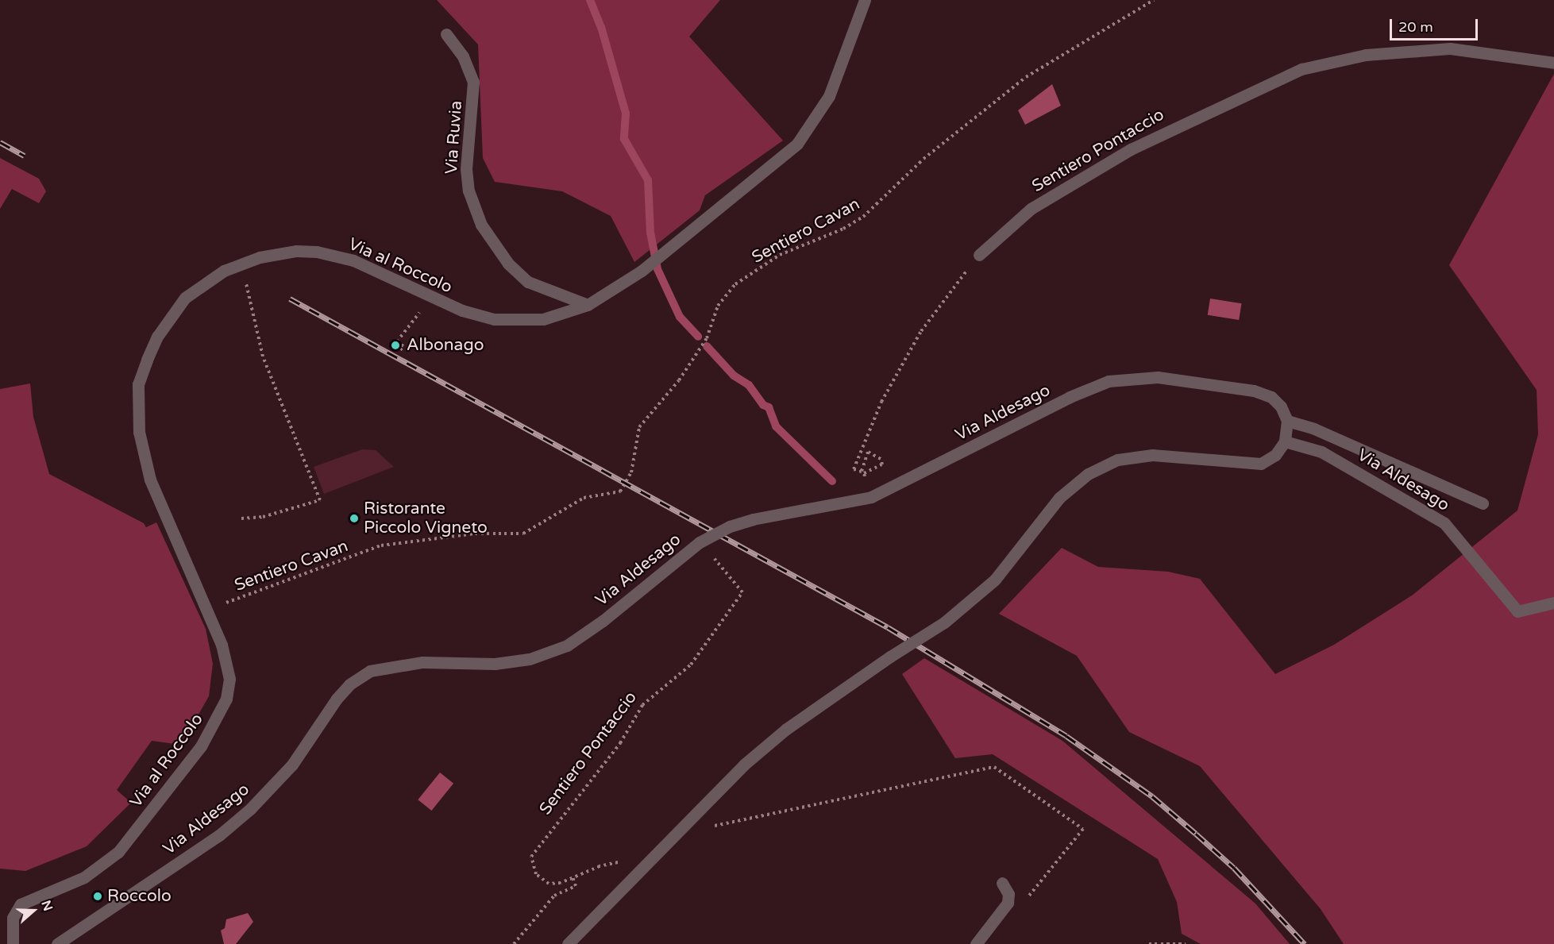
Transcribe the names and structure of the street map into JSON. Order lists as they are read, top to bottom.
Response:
{
  "streets": {
    "street": [
      "Via Ruvia",
      "Sentiero Pontaccio",
      "Via al Roccolo",
      "Via Aldesago"
    ],
    "path": ["Sentiero Cavan"]
  },
  "crossings": [
    ["Via Ruvia", "Via al Roccolo"],
    ["Sentiero Pontaccio", "Via Aldesago"],
    ["Sentiero Cavan", "Via al Roccolo"]
  ],
  "places": ["Albonago", "Ristorante Piccolo Vigneto", "Roccolo"],
  "scale_bar": "20 m",
  "north": "right"
}
